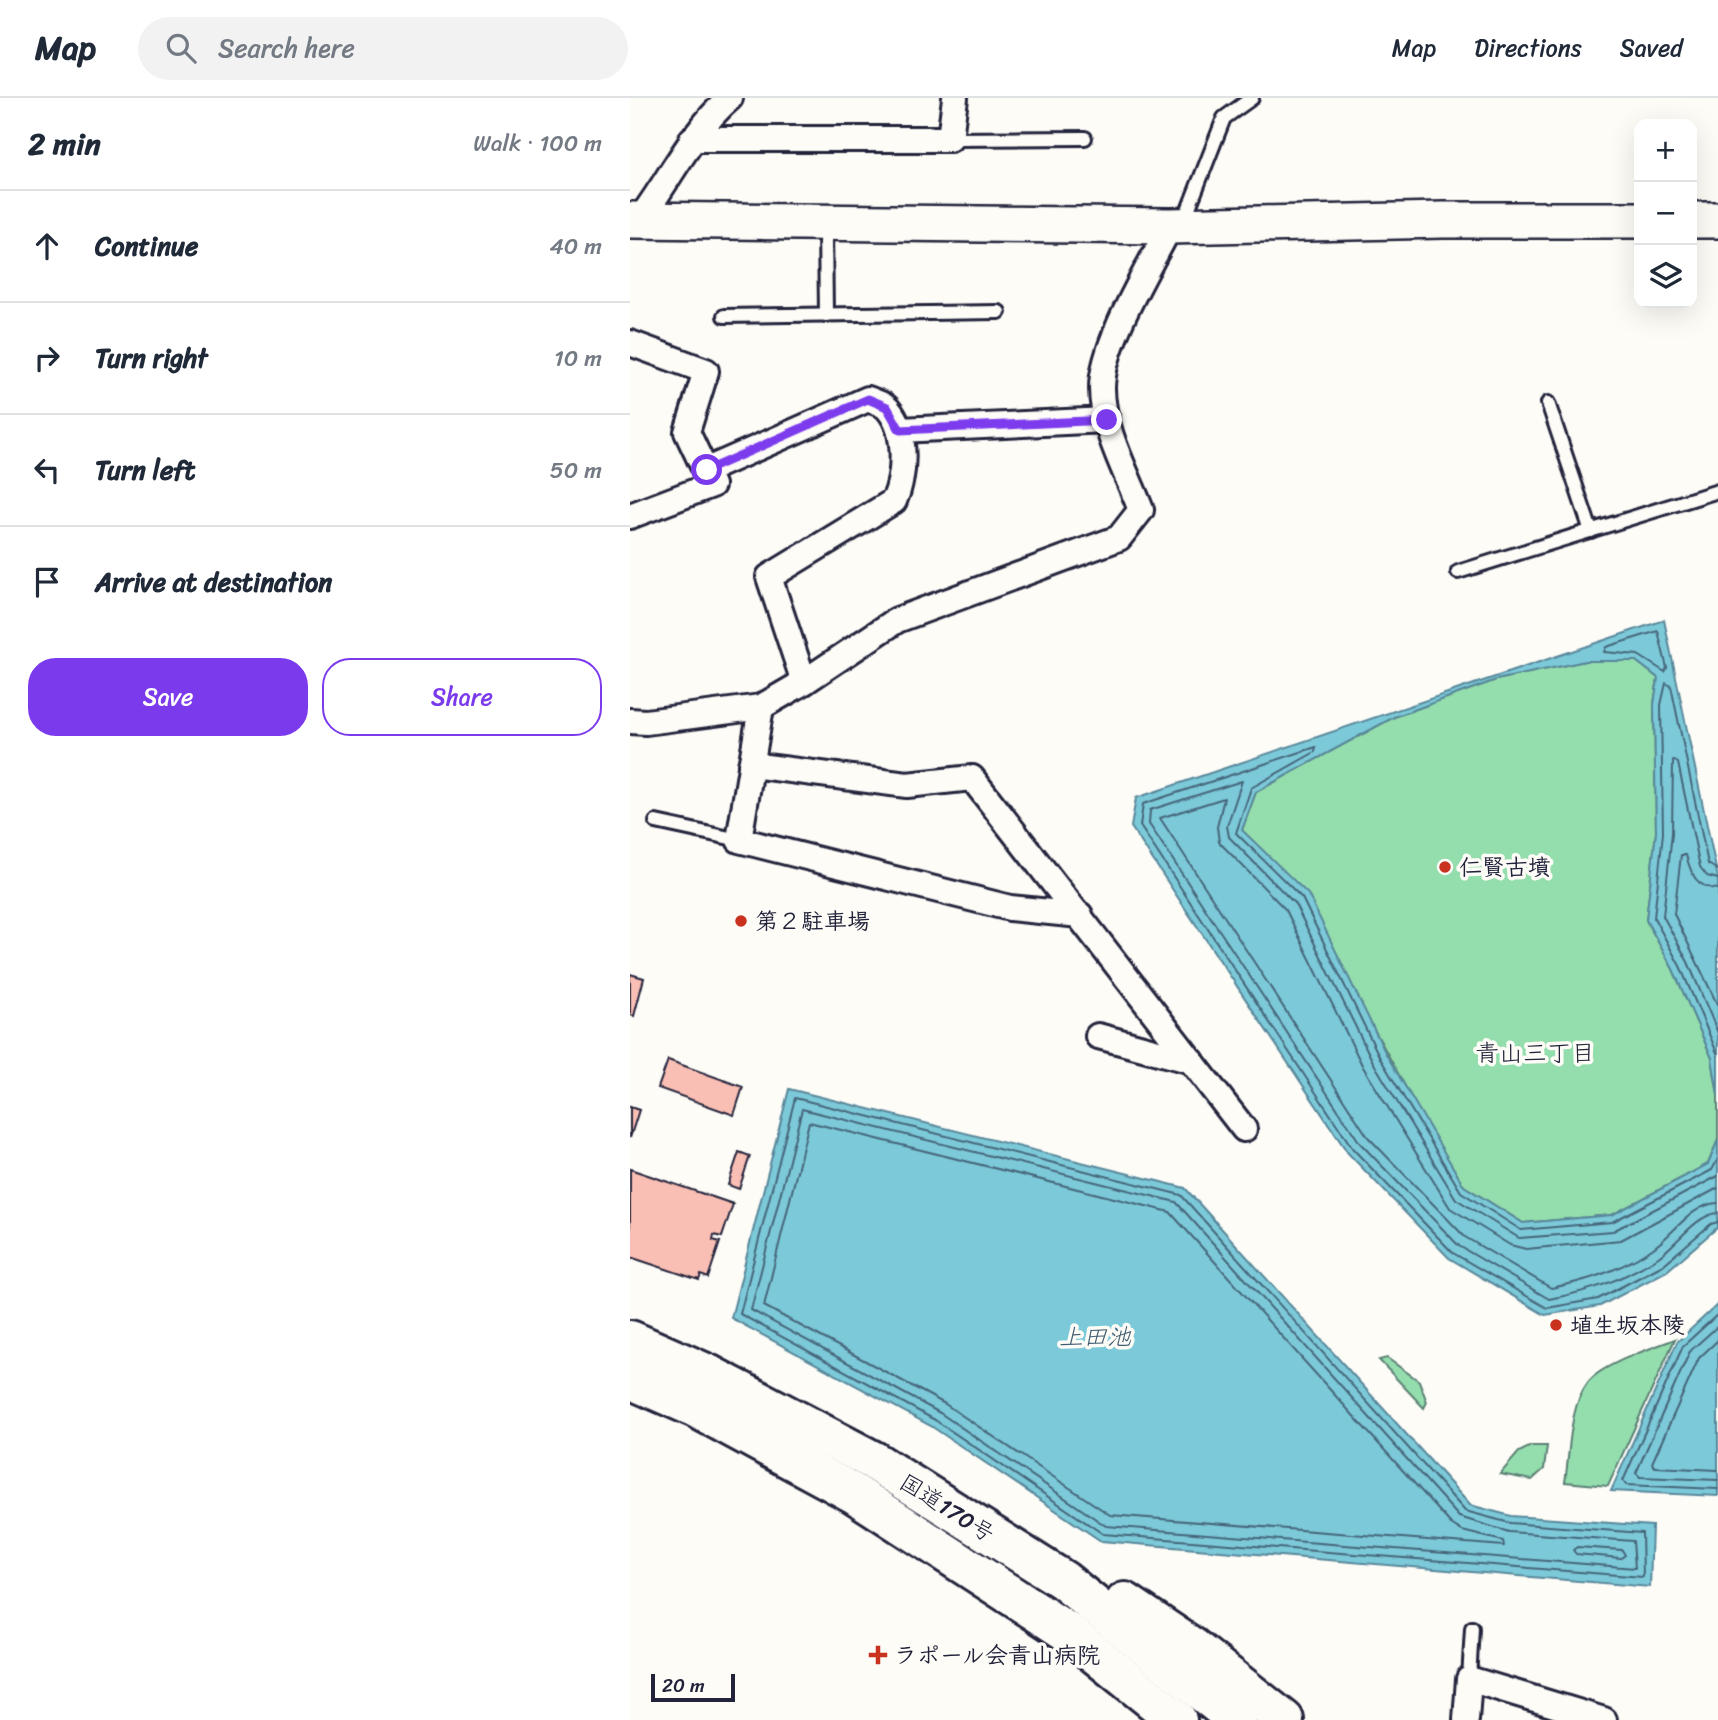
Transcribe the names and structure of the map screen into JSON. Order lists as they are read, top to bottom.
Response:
{
  "streets": {
    "highway": ["国道170号"]
  },
  "districts": ["青山三丁目"],
  "water": ["上田池"],
  "places": {
    "other": ["仁賢古墳", "第２駐車場", "埴生坂本陵"],
    "health": ["ラポール会青山病院"]
  },
  "scale_bar": "20 m",
  "page": {
    "header": "Map",
    "search": "Search here",
    "nav": ["Map", "Directions", "Saved"],
    "heading": ["2 min", "Walk · 100 m"],
    "map_buttons": ["+", "−"],
    "list": [
      ["Continue", "40 m"],
      ["Turn right", "10 m"],
      ["Turn left", "50 m"],
      "Arrive at destination"
    ],
    "buttons": ["Save", "Share"],
    "scale": "20 m"
  }
}
